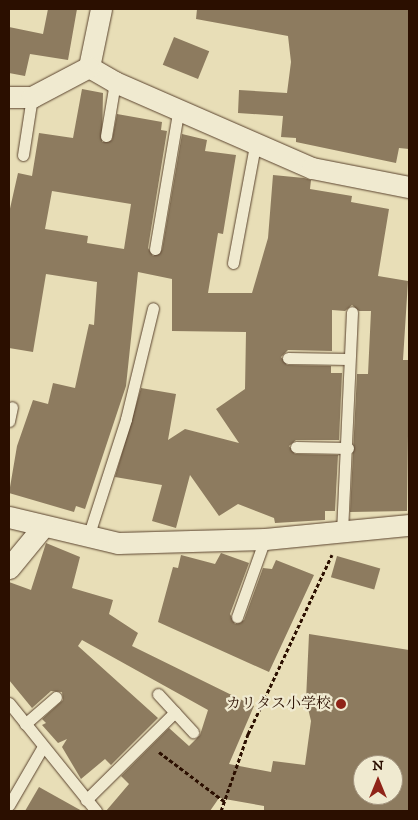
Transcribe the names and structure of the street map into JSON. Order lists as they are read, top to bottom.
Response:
{
  "places": ["カリタス小学校"],
  "north": "top"
}
